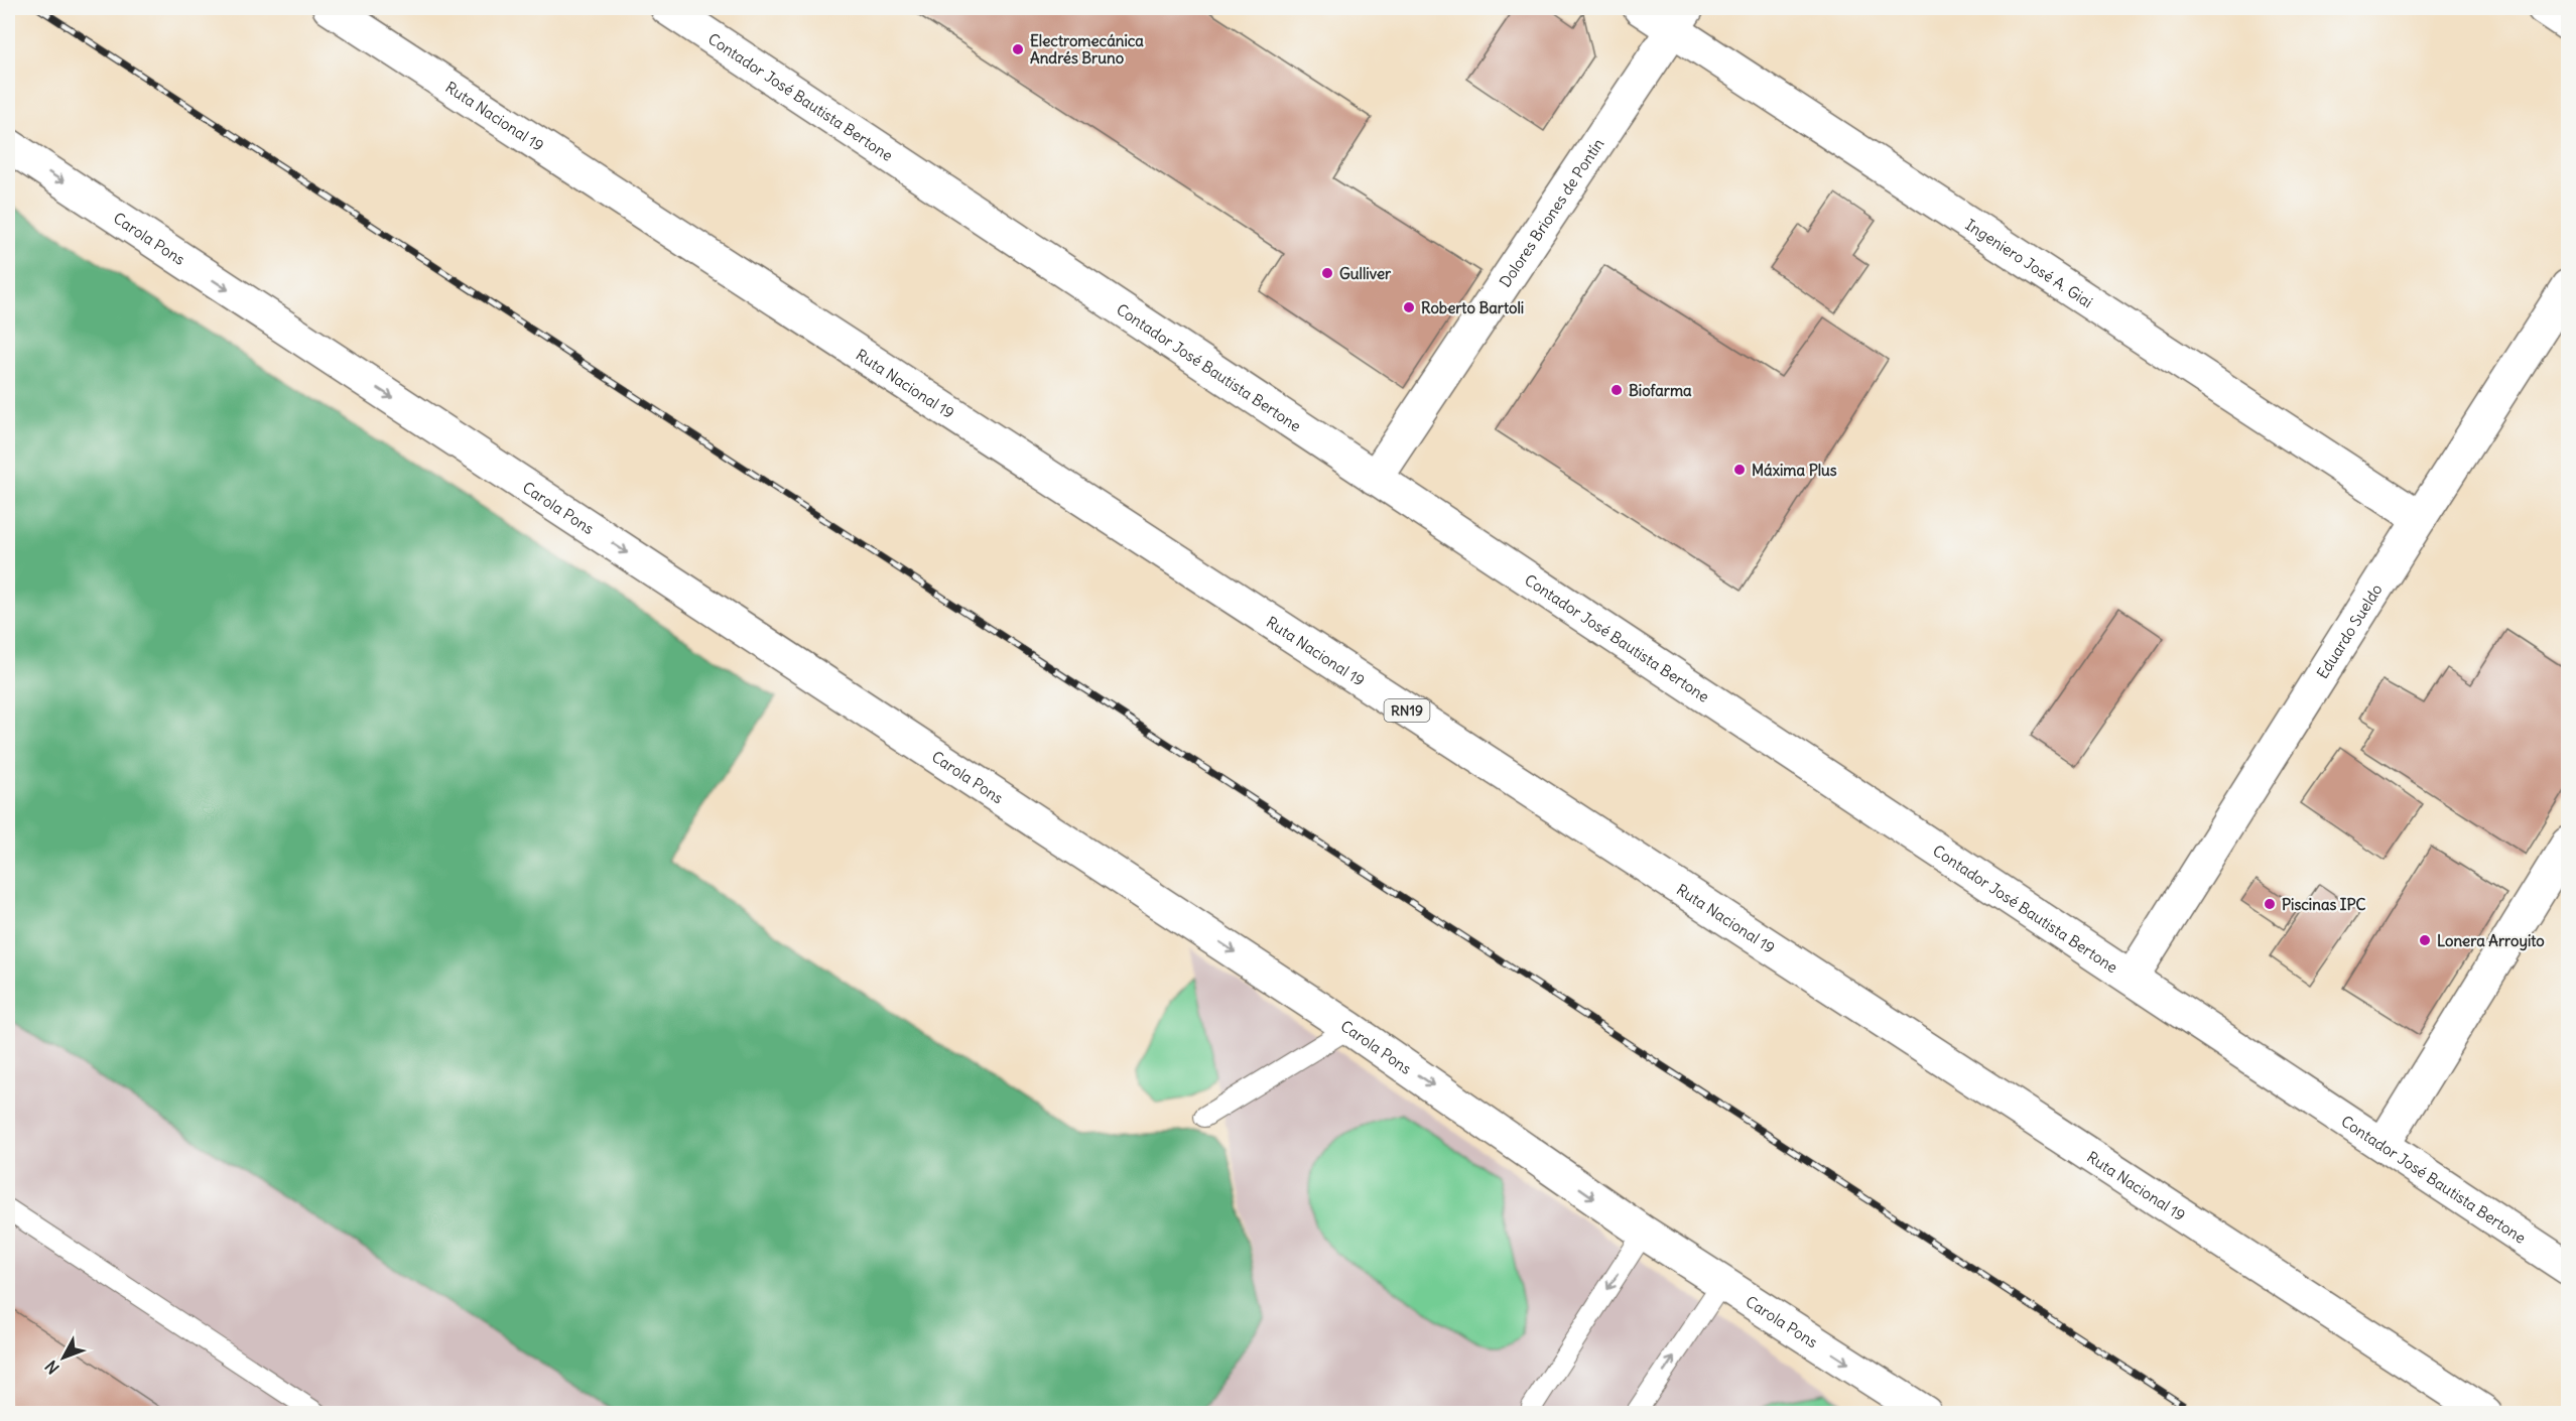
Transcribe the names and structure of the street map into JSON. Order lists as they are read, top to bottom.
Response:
{
  "streets": {
    "main road": [
      "Contador José Bautista Bertone",
      "Ruta Nacional 19",
      "Dolores Briones de Pontín",
      "Carola Pons",
      "Ingeniero José A. Giai",
      "Eduardo Sueldo",
      "RN19"
    ]
  },
  "crossings": [
    ["Contador José Bautista Bertone", "Dolores Briones de Pontín"],
    ["Contador José Bautista Bertone", "Eduardo Sueldo"],
    ["Dolores Briones de Pontín", "Ingeniero José A. Giai"],
    ["Ingeniero José A. Giai", "Eduardo Sueldo"]
  ],
  "one_way": ["Carola Pons"],
  "places": [
    "Electromecánica Andrés Bruno",
    "Gulliver",
    "Roberto Bartoli",
    "Biofarma",
    "Máxima Plus",
    "Piscinas IPC",
    "Lonera Arroyito"
  ],
  "north": "bottom left"
}
